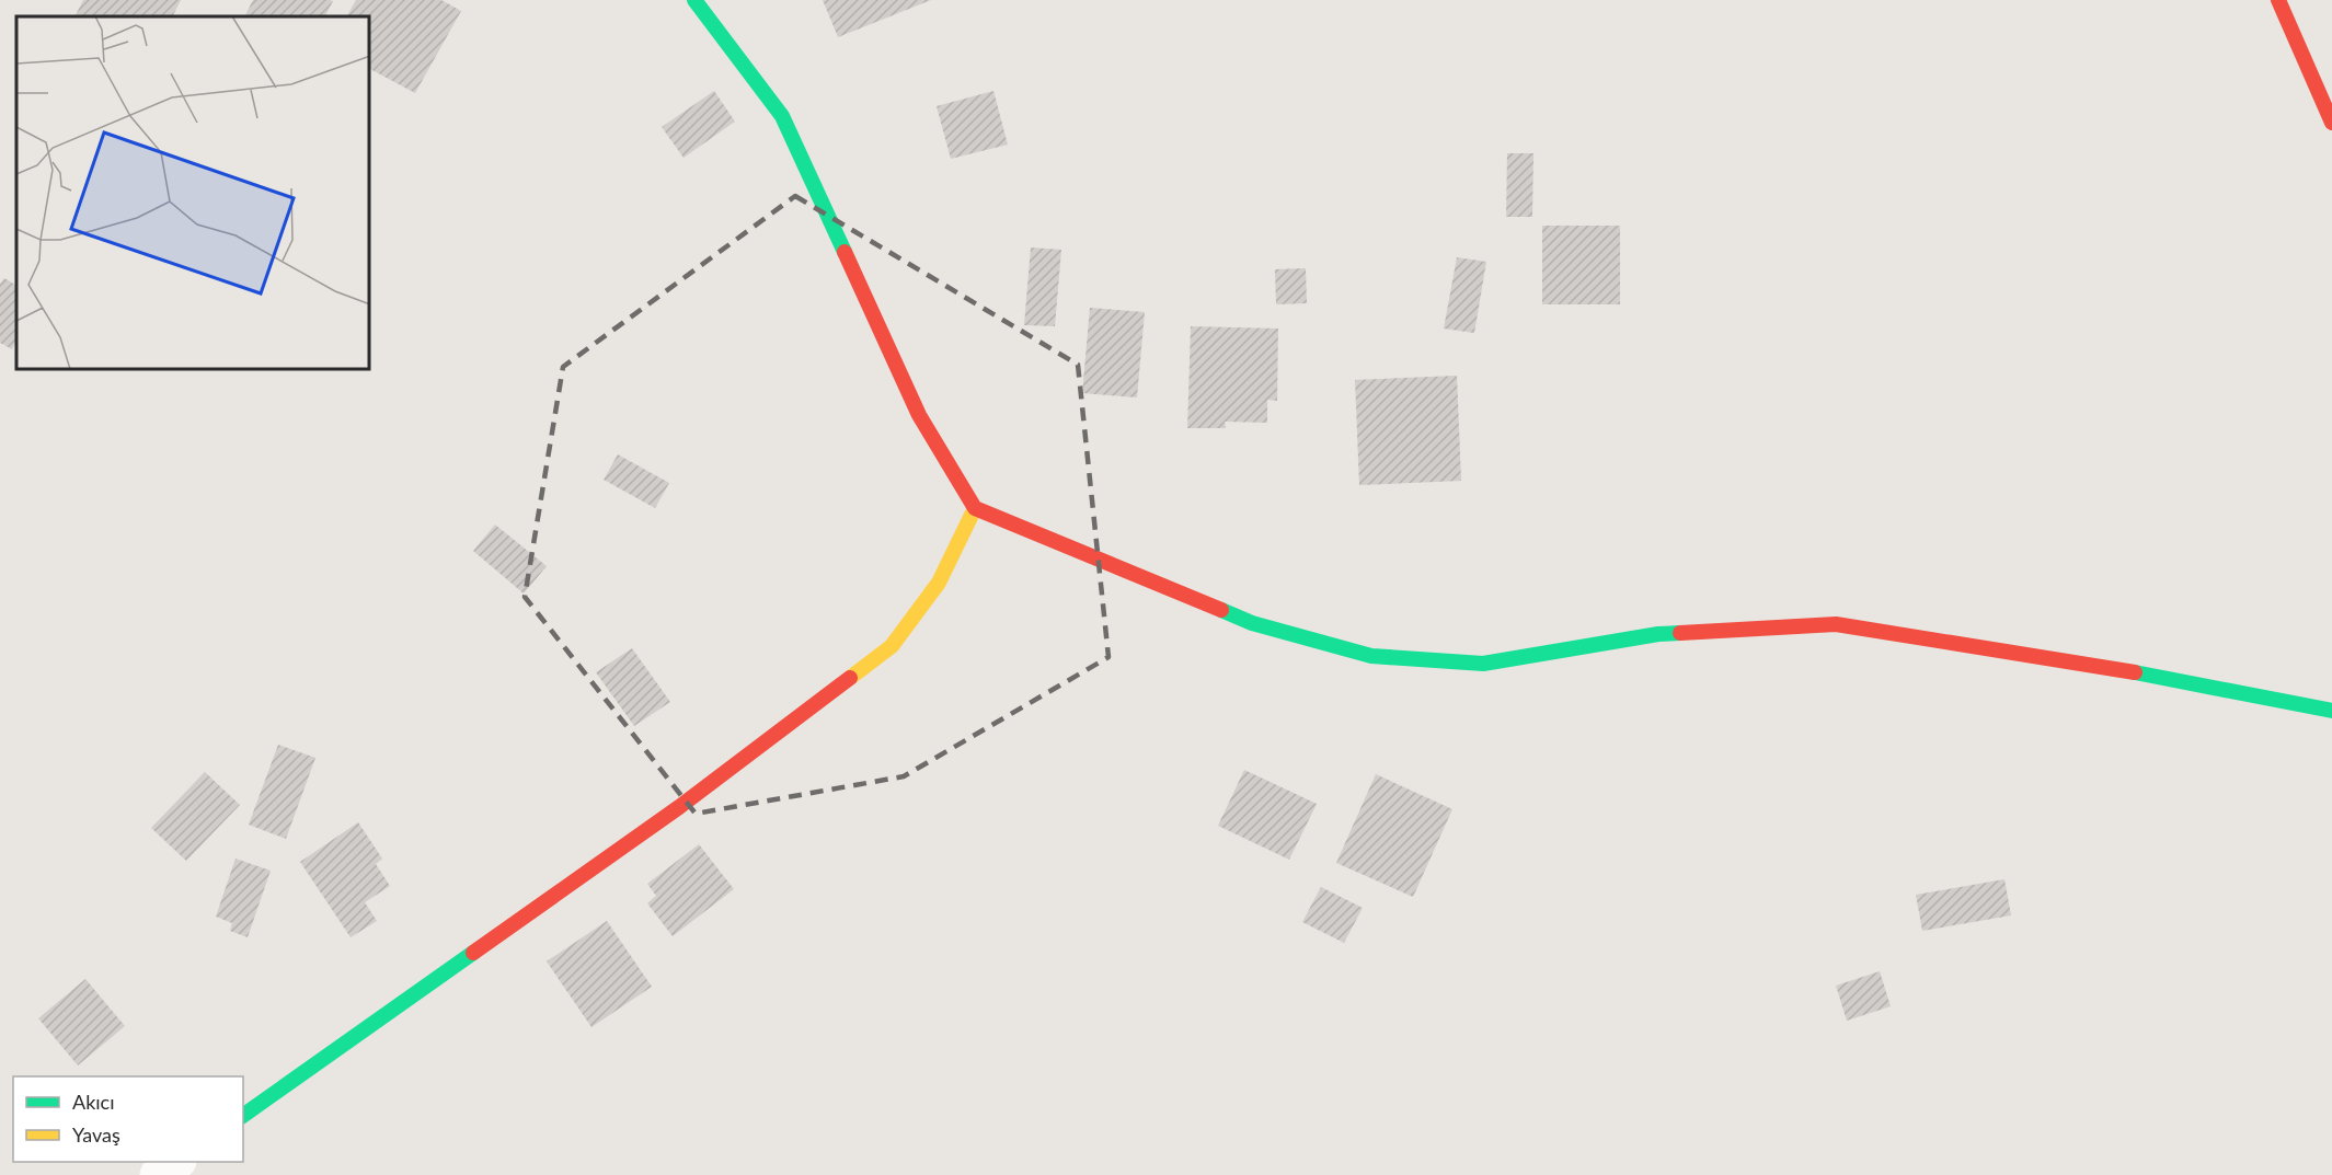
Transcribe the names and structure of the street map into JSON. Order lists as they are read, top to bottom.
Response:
{
  "legend": ["Akıcı", "Yavaş"]
}
